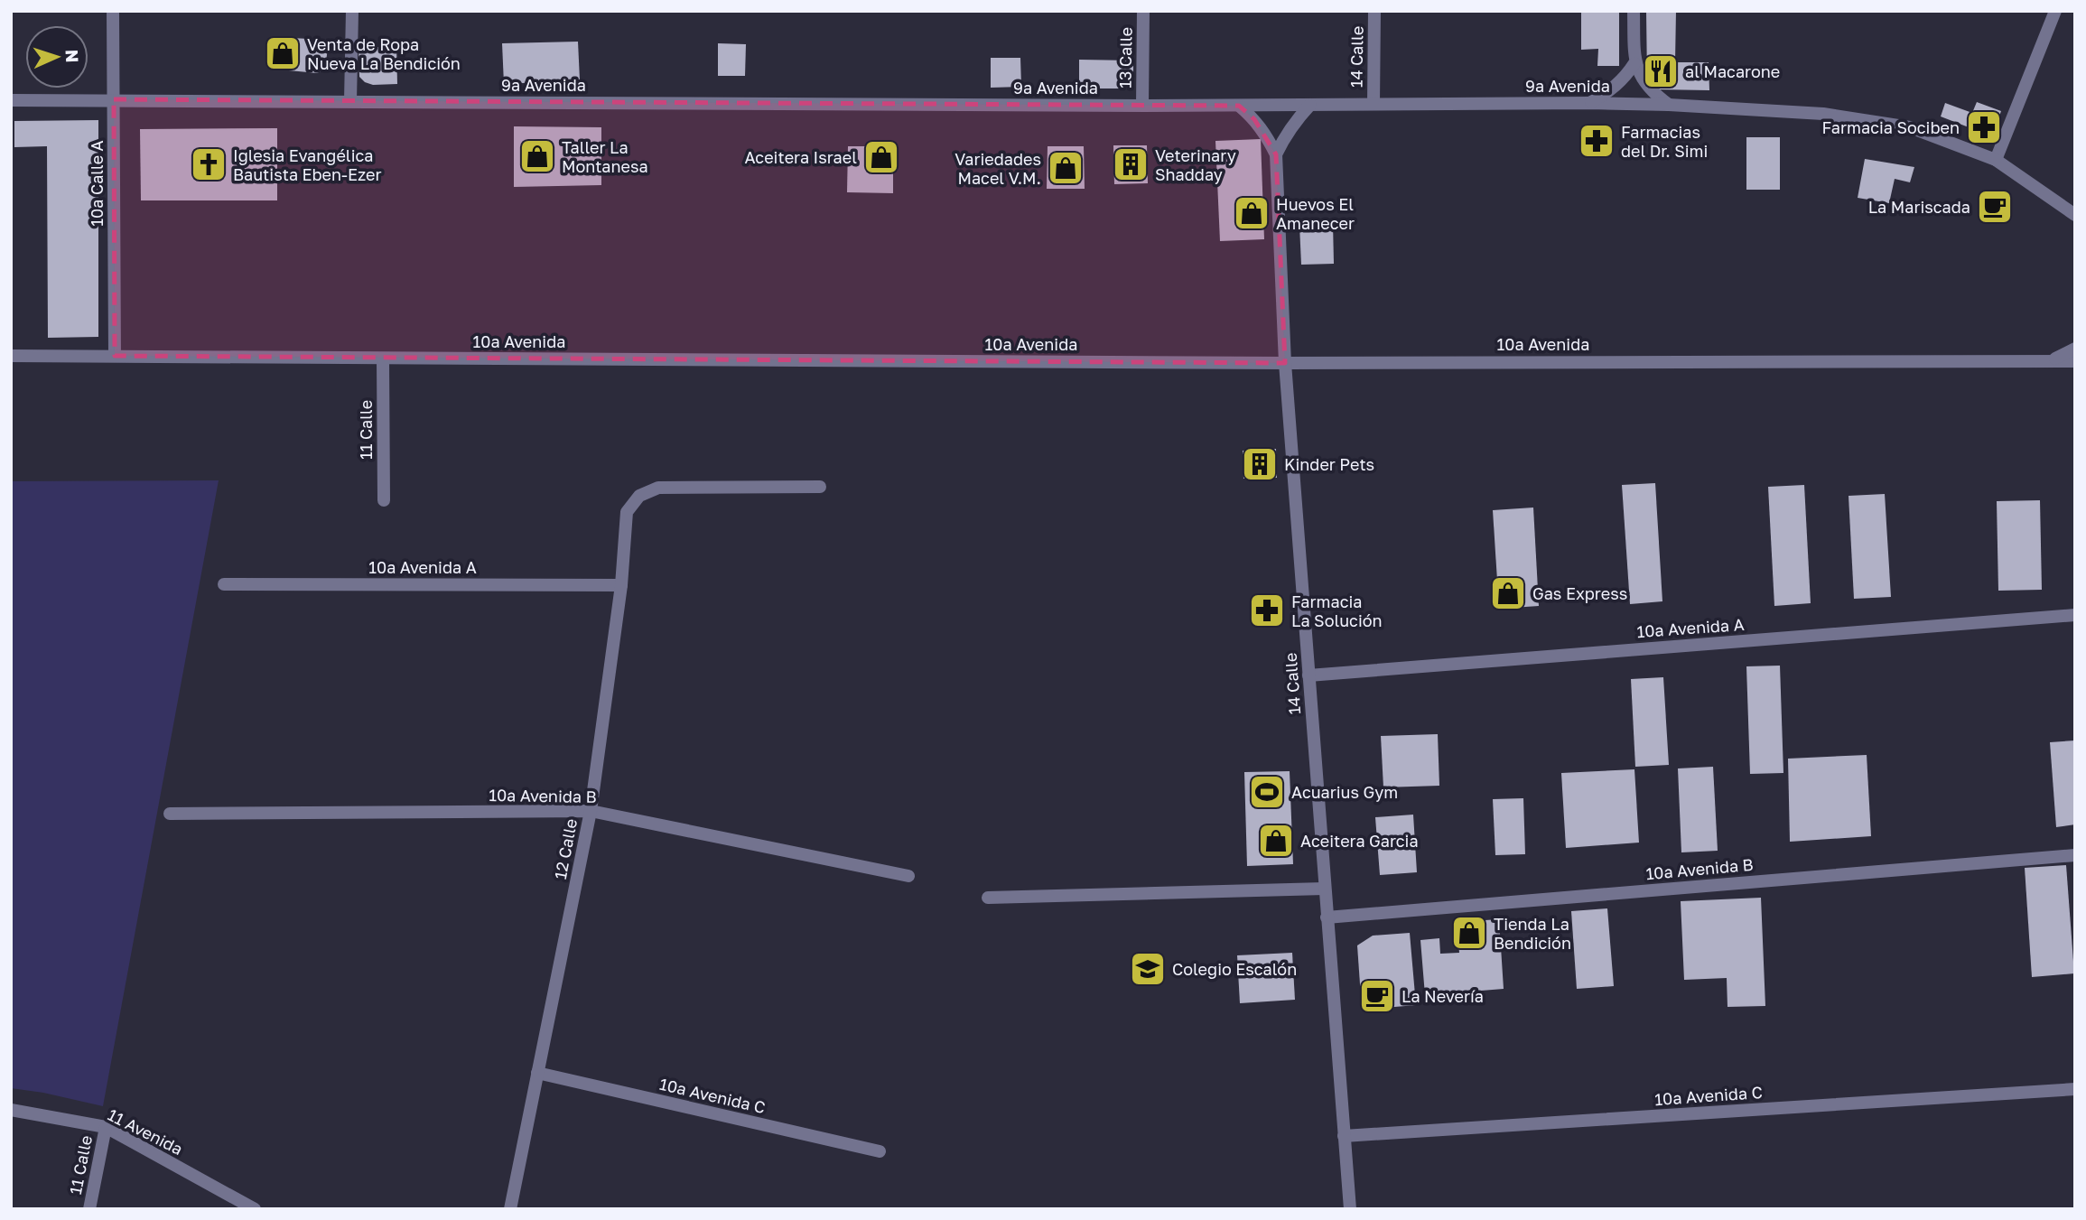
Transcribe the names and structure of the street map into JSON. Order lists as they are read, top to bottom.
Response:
{
  "streets": {
    "street": [
      "14 Calle",
      "13 Calle",
      "9a Avenida",
      "10a Calle A",
      "10a Avenida",
      "11 Calle",
      "10a Avenida A",
      "10a Avenida B",
      "12 Calle",
      "10a Avenida C",
      "11 Avenida"
    ]
  },
  "crossings": [
    ["14 Calle", "9a Avenida"],
    ["14 Calle", "10a Avenida"],
    ["14 Calle", "10a Avenida A"],
    ["14 Calle", "10a Avenida B"],
    ["14 Calle", "10a Avenida C"],
    ["13 Calle", "9a Avenida"],
    ["9a Avenida", "10a Calle A"],
    ["10a Calle A", "10a Avenida"],
    ["10a Avenida", "11 Calle"],
    ["11 Calle", "11 Avenida"],
    ["10a Avenida A", "12 Calle"],
    ["10a Avenida B", "12 Calle"],
    ["12 Calle", "10a Avenida C"]
  ],
  "places": {
    "shop": [
      "Venta de Ropa Nueva La Bendición",
      "Taller La Montanesa",
      "Aceitera Israel",
      "Variedades Macel V.M.",
      "Huevos El Amanecer",
      "Gas Express",
      "Aceitera Garcia",
      "Tienda La Bendición"
    ],
    "restaurant": ["al Macarone"],
    "pharmacy": ["Farmacia Sociben", "Farmacias del Dr. Simi", "Farmacia La Solución"],
    "church": ["Iglesia Evangélica Bautista Eben-Ezer"],
    "building": ["Veterinary Shadday", "Kinder Pets"],
    "cafe": ["La Mariscada", "La Nevería"],
    "sports": ["Acuarius Gym"],
    "school or university": ["Colegio Escalón"]
  },
  "north": "right"
}
